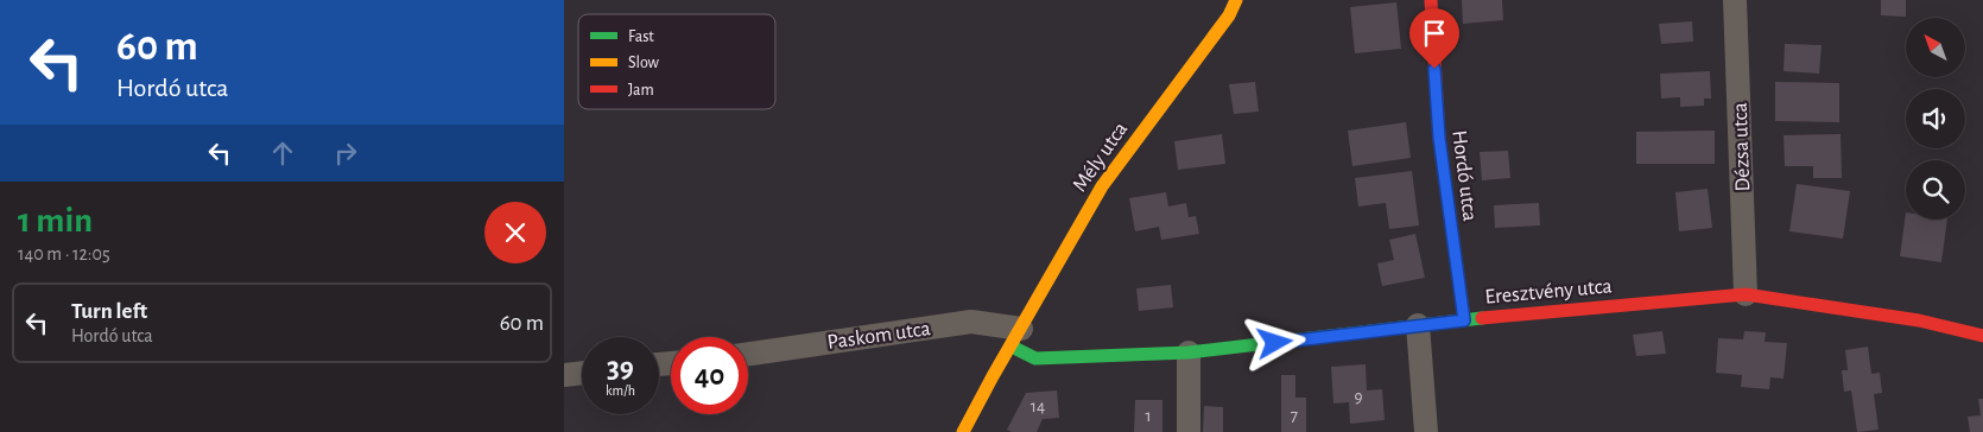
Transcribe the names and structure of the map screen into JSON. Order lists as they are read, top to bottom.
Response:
{
  "streets": {
    "street": [
      "Dézsa utca",
      "Mély utca",
      "Hordó utca",
      "Eresztvény utca",
      "Paskom utca"
    ]
  },
  "crossings": [
    ["Dézsa utca", "Eresztvény utca"],
    ["Mély utca", "Eresztvény utca"],
    ["Mély utca", "Paskom utca"],
    ["Hordó utca", "Eresztvény utca"],
    ["Eresztvény utca", "Paskom utca"]
  ],
  "house_numbers": [
    "9",
    "14",
    "1",
    "7"
  ],
  "legend": ["Fast", "Slow", "Jam"],
  "north": "top left",
  "page": {
    "turn": ["60 m", "Hordó utca"],
    "heading": ["1 min", "140 m · 12:05"],
    "list": [
      {
        "name": "Turn left",
        "note": "Hordó utca",
        "value": "60 m"
      }
    ],
    "speed": "39 km/h",
    "limit": "40"
  }
}
